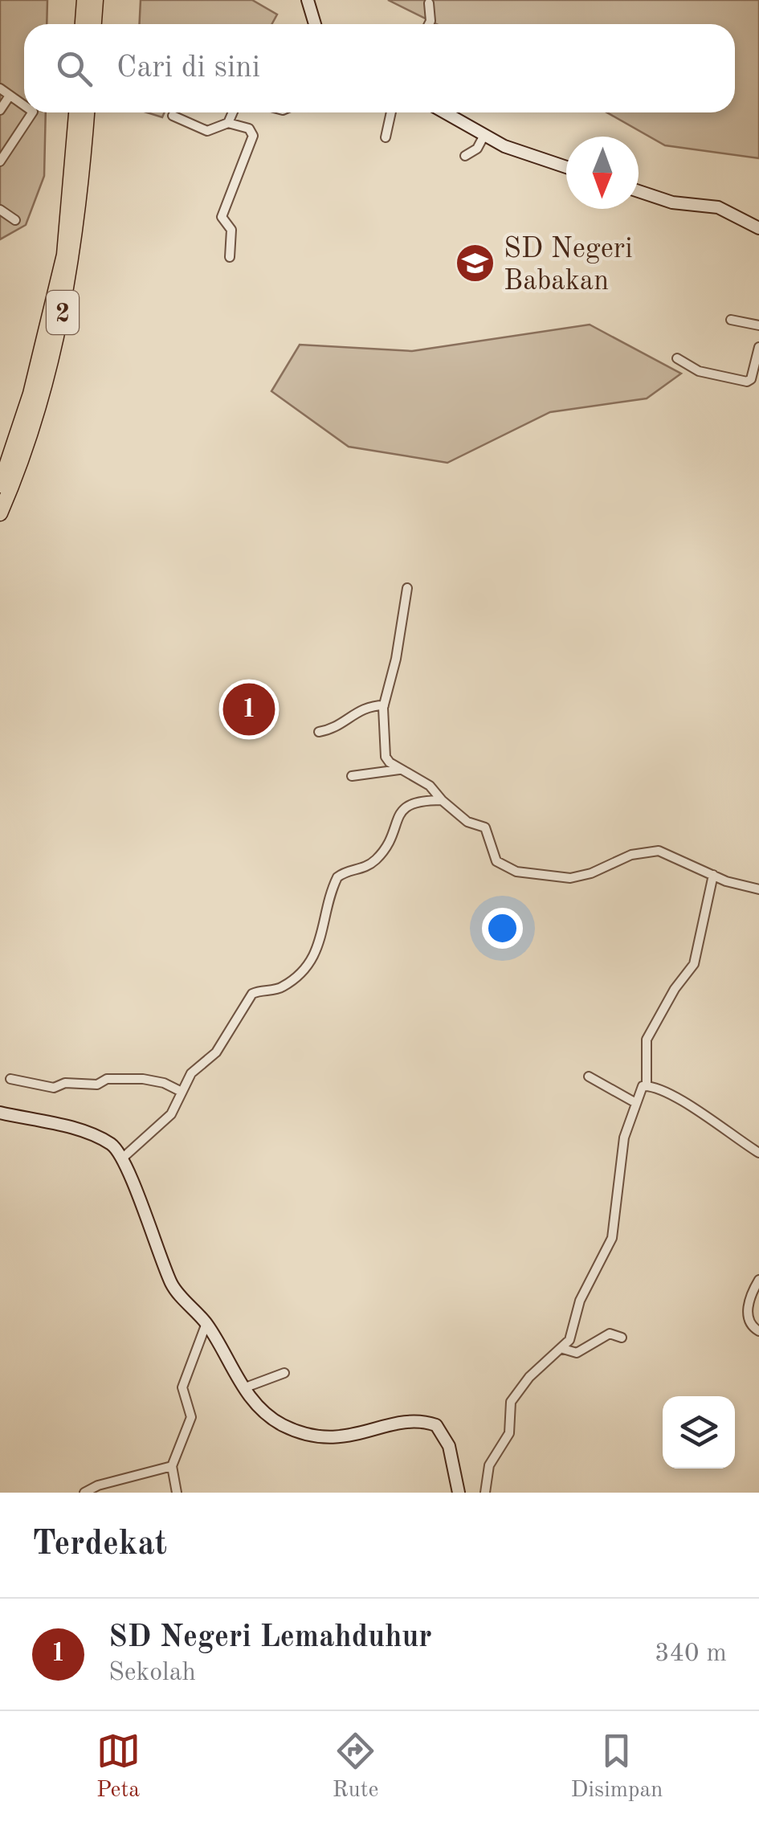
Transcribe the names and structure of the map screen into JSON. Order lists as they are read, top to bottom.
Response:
{
  "streets": {
    "highway": ["2"]
  },
  "places": {
    "school or university": ["SD Negeri Babakan"]
  },
  "north": "bottom",
  "page": {
    "search": "Cari di sini",
    "pins": "1",
    "heading": "Terdekat",
    "list": [
      {
        "mark": "1",
        "name": "SD Negeri Lemahduhur",
        "note": "Sekolah",
        "value": "340 m"
      }
    ],
    "nav": ["Peta", "Rute", "Disimpan"]
  }
}
